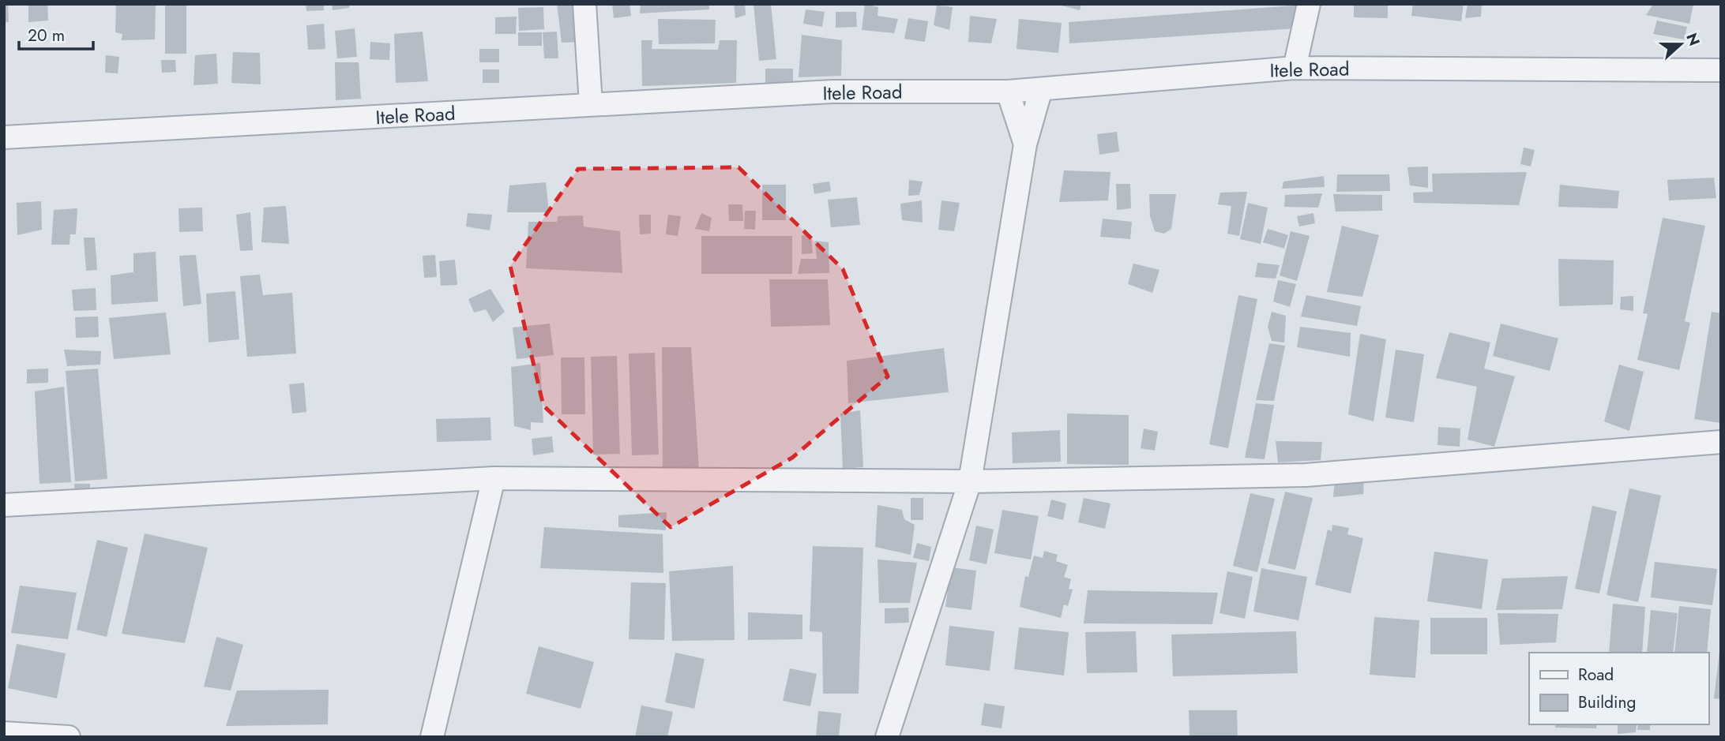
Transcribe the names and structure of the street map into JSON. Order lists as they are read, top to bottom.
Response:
{
  "streets": {
    "street": ["Itele Road"]
  },
  "legend": ["Road", "Building"],
  "scale_bar": "20 m",
  "north": "right"
}
